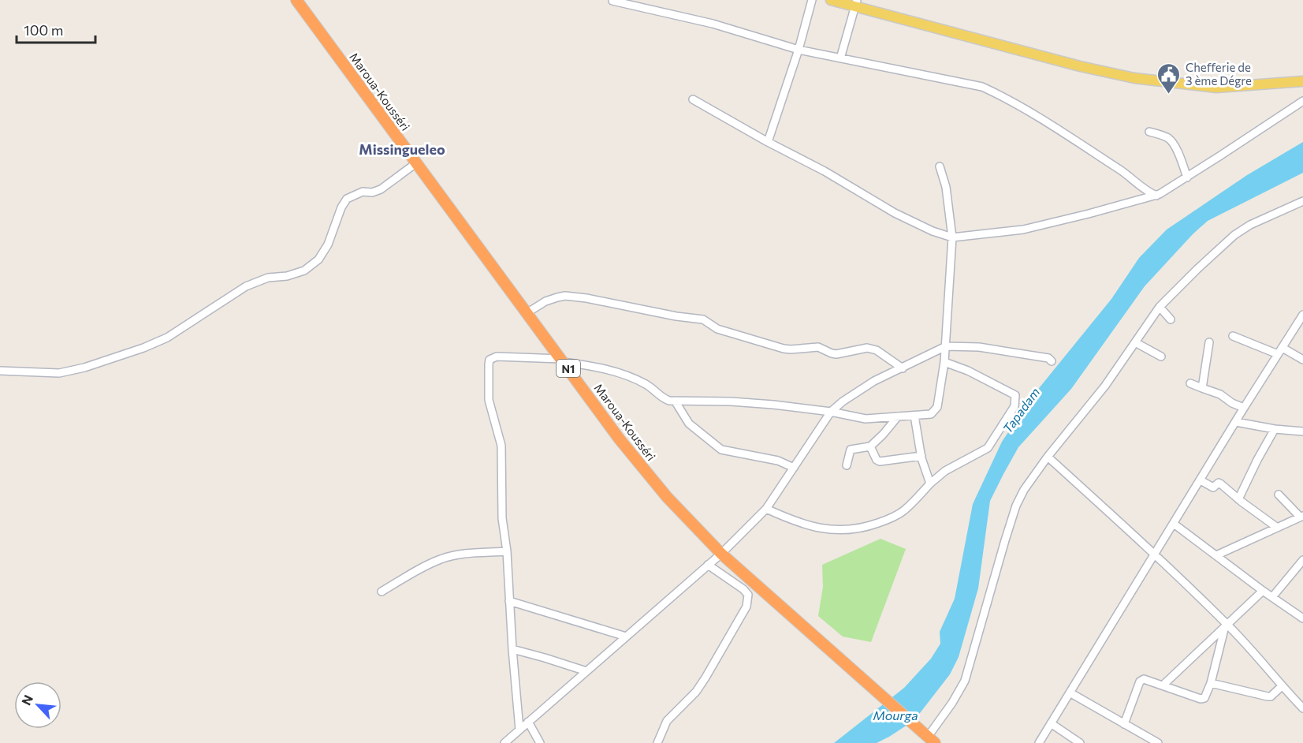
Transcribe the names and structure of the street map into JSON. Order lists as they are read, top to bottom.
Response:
{
  "streets": {
    "highway": ["Maroua-Kousséri", "N1"]
  },
  "districts": ["Missingueleo"],
  "water": ["Tapadam", "Mourga"],
  "places": {
    "public building": ["Chefferie de 3 ème Dégre"]
  },
  "scale_bar": "100 m",
  "north": "top left"
}
